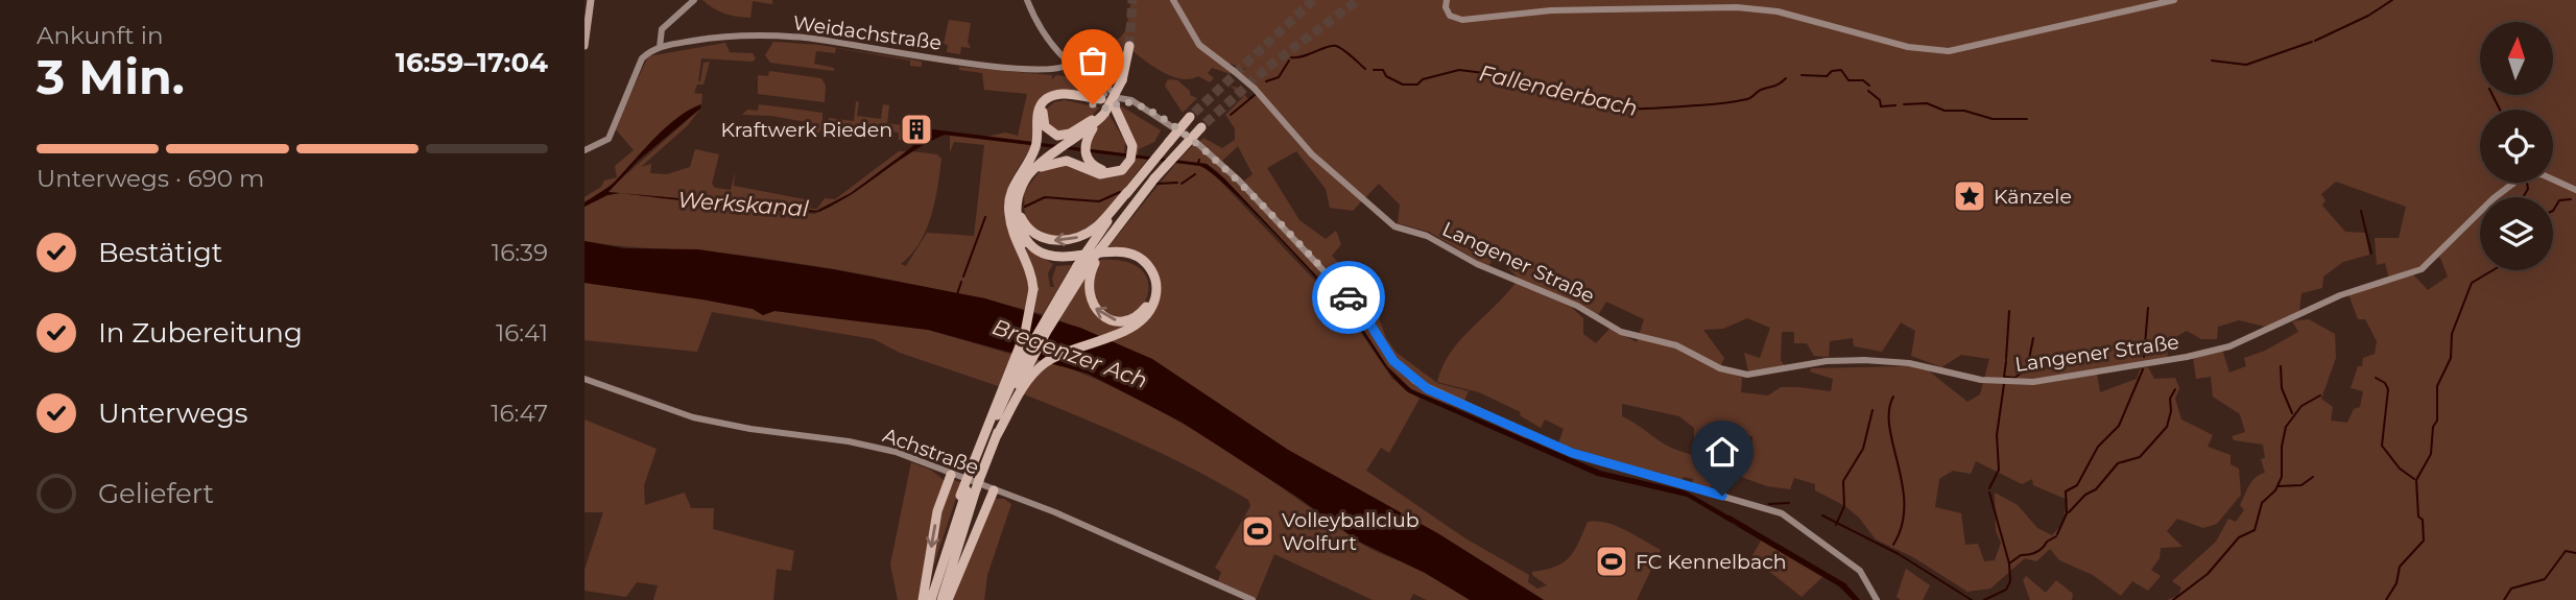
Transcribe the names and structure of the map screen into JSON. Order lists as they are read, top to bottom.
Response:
{
  "streets": {
    "main road": ["Weidachstraße", "Langener Straße", "Achstraße"]
  },
  "water": ["Fallenderbach", "Werkskanal", "Bregenzer Ach"],
  "places": {
    "building": ["Kraftwerk Rieden"],
    "place": ["Känzele"],
    "sports": ["Volleyballclub Wolfurt", "FC Kennelbach"]
  },
  "north": "top",
  "page": {
    "heading": ["3 Min.", "Ankunft in", "16:59–17:04"],
    "bar": "Unterwegs · 690 m",
    "list": [
      ["Bestätigt", "16:39"],
      ["In Zubereitung", "16:41"],
      ["Unterwegs", "16:47"],
      "Geliefert"
    ]
  }
}
